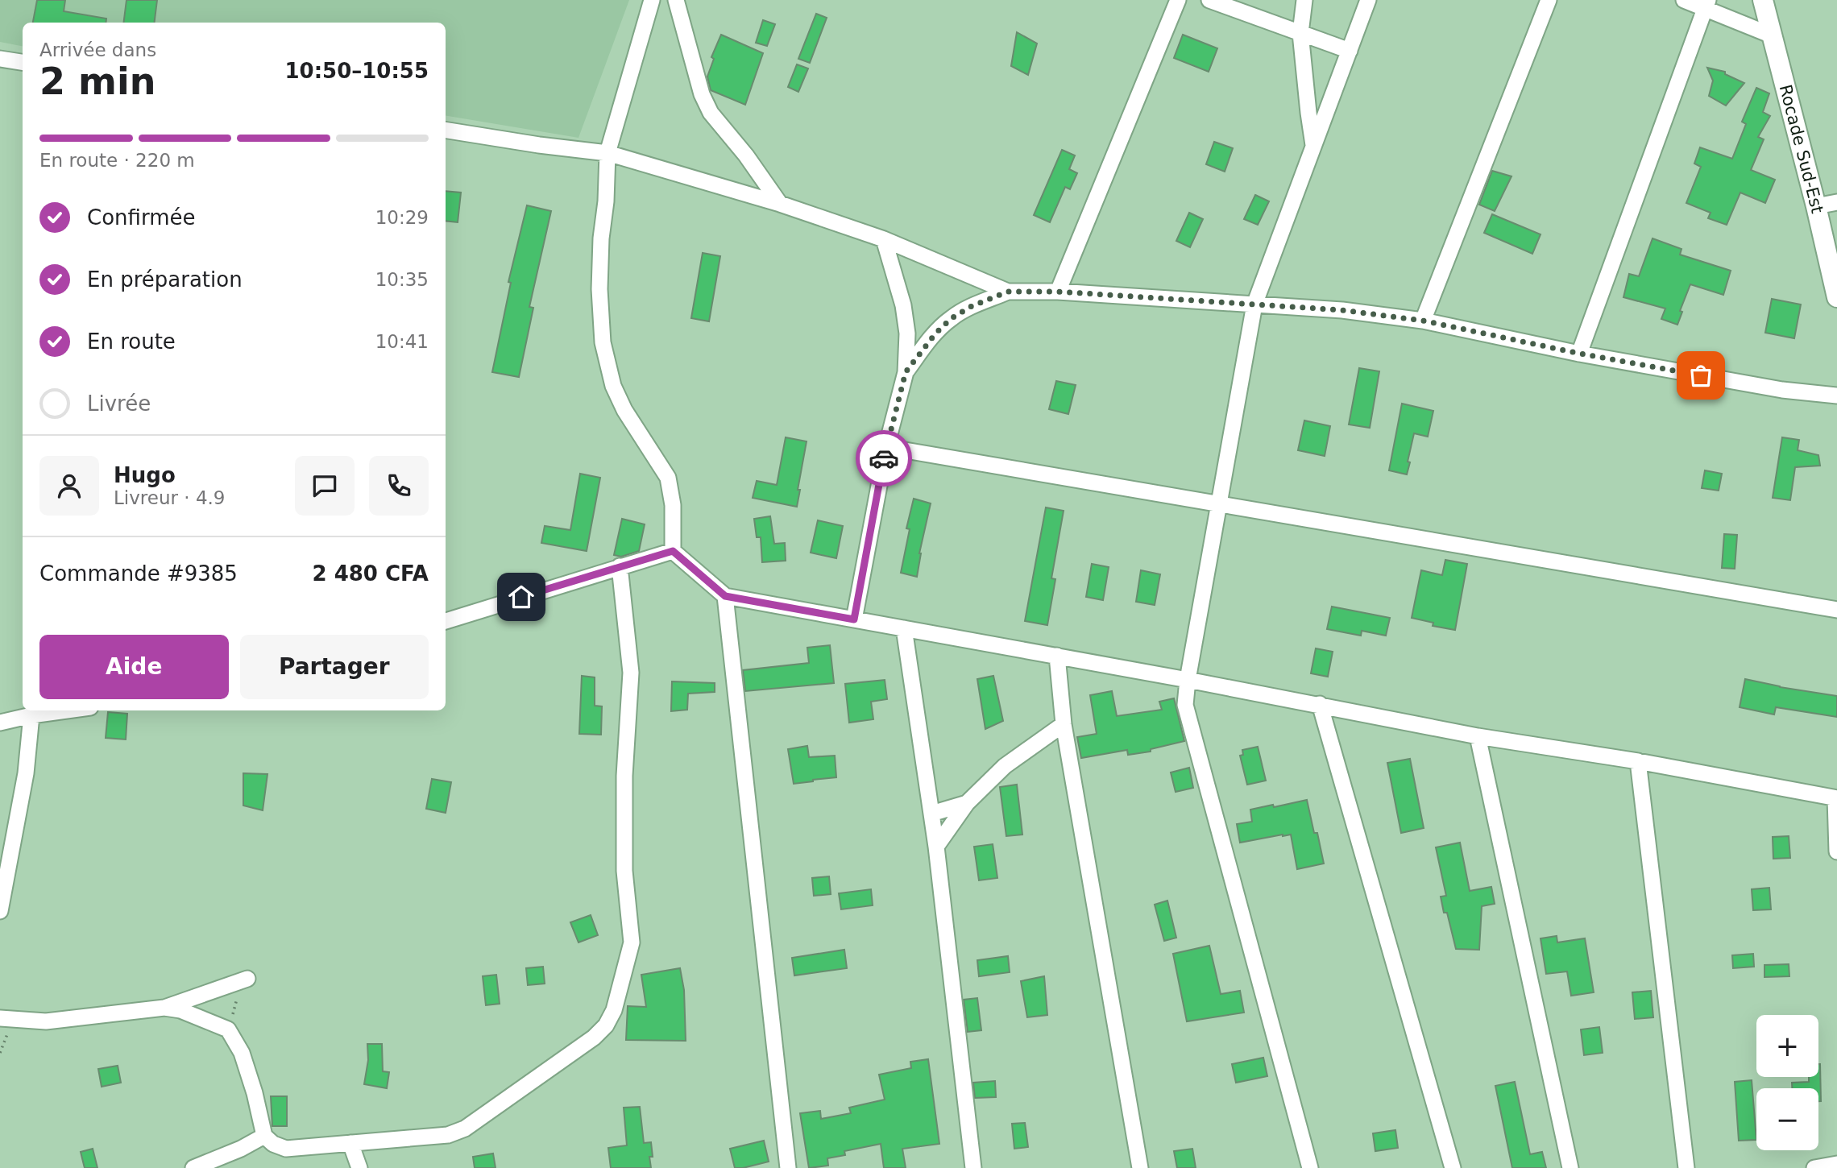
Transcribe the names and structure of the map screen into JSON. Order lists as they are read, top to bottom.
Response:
{
  "streets": {
    "street": ["Rocade Sud-Est"]
  },
  "page": {
    "heading": ["2 min", "Arrivée dans", "10:50–10:55"],
    "panel": [
      "Hugo",
      "Livreur · 4.9",
      "Commande #9385",
      "2 480 CFA"
    ],
    "bar": "En route · 220 m",
    "list": [
      ["Confirmée", "10:29"],
      ["En préparation", "10:35"],
      ["En route", "10:41"],
      "Livrée"
    ],
    "buttons": ["Aide", "Partager"],
    "map_buttons": ["+", "−"]
  }
}
